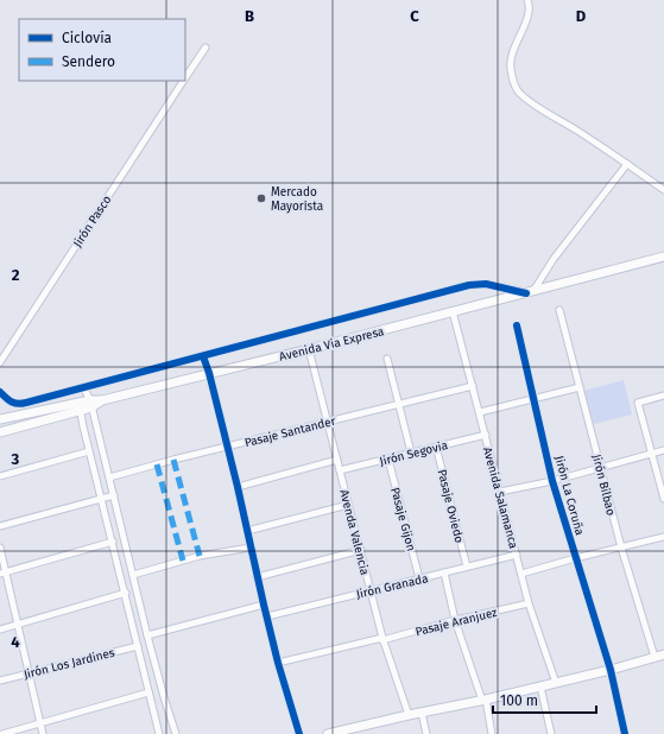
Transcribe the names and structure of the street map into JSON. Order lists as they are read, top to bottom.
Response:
{
  "streets": {
    "main road": ["Avenida Via Expresa"],
    "street": [
      "Jirón Pasco",
      "Pasaje Santander",
      "Jirón Segovia",
      "Jirón Bilbao",
      "Jirón La Coruña",
      "Avenida Salamanca",
      "Pasaje Oviedo",
      "Pasaje Gijon",
      "Avenda Valencia",
      "Jirón Granada",
      "Pasaje Aranjuez",
      "Jirón Los Jardines"
    ]
  },
  "crossings": [
    ["Avenida Via Expresa", "Avenida Salamanca"],
    ["Avenida Via Expresa", "Avenda Valencia"],
    ["Pasaje Santander", "Avenida Salamanca"],
    ["Pasaje Santander", "Avenda Valencia"],
    ["Jirón Segovia", "Avenida Salamanca"],
    ["Jirón Segovia", "Pasaje Oviedo"],
    ["Jirón Segovia", "Pasaje Gijon"],
    ["Jirón Segovia", "Avenda Valencia"],
    ["Avenida Salamanca", "Jirón Granada"],
    ["Avenida Salamanca", "Pasaje Aranjuez"],
    ["Pasaje Oviedo", "Jirón Granada"],
    ["Pasaje Gijon", "Jirón Granada"],
    ["Avenda Valencia", "Jirón Granada"],
    ["Avenda Valencia", "Pasaje Aranjuez"]
  ],
  "places": ["Mercado Mayorista"],
  "legend": ["Ciclovía", "Sendero"],
  "scale_bar": "100 m",
  "grid": {
    "columns": ["B", "C", "D"],
    "rows": ["2", "3", "4"]
  }
}
